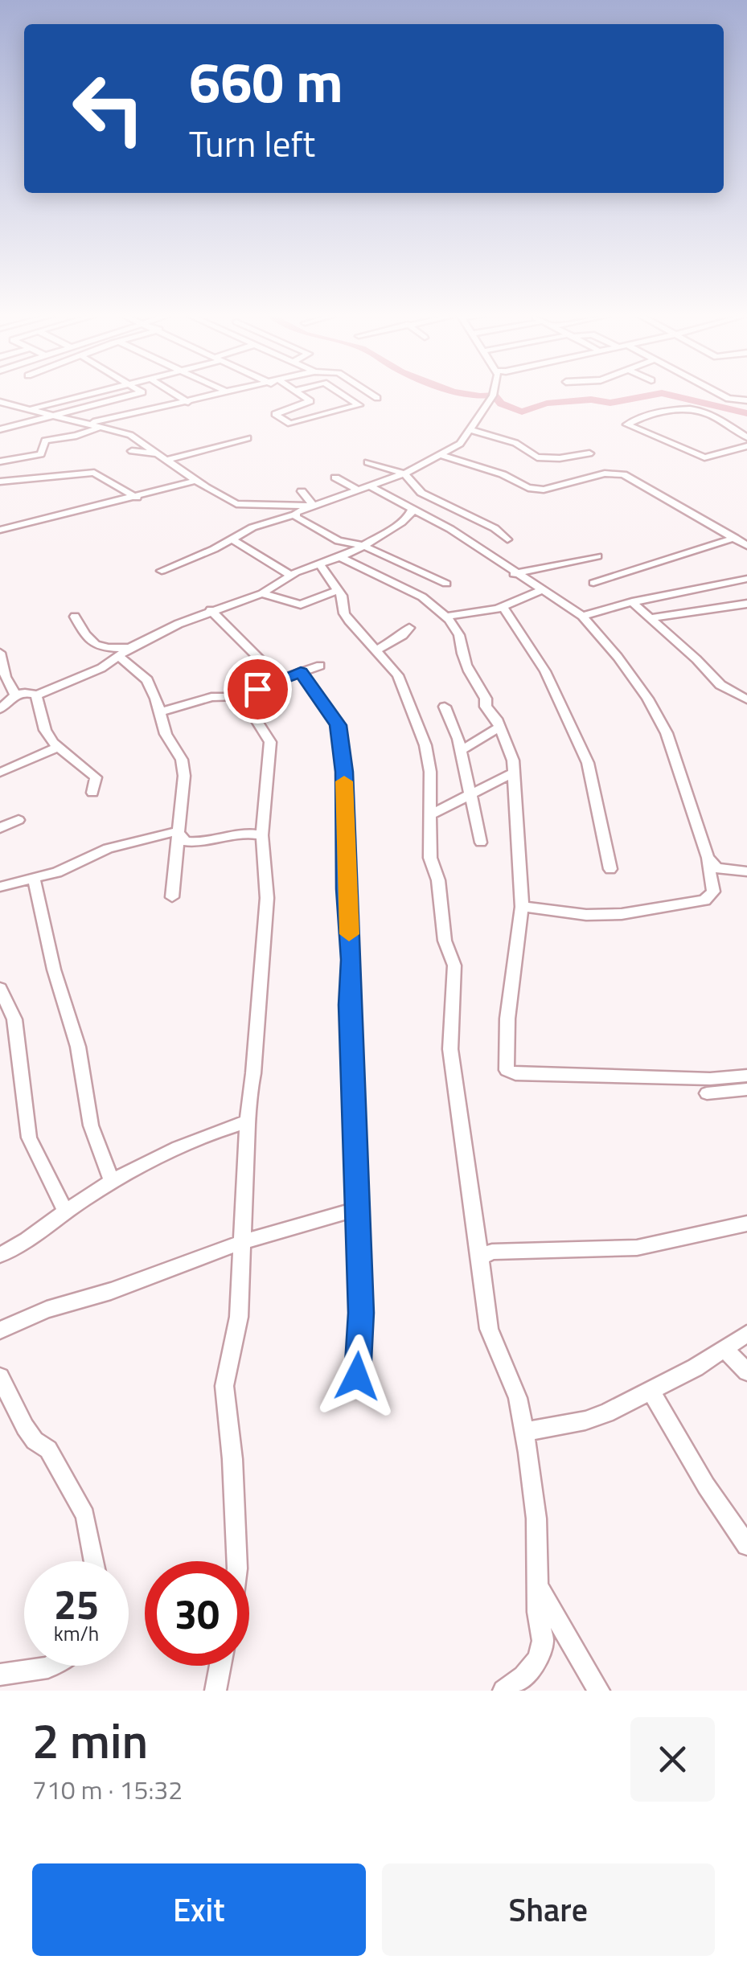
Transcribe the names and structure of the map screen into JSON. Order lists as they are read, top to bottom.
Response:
{
  "page": {
    "turn": ["660 m", "Turn left"],
    "speed": "25 km/h",
    "limit": "30",
    "heading": ["2 min", "710 m · 15:32"],
    "buttons": ["Exit", "Share"]
  }
}
